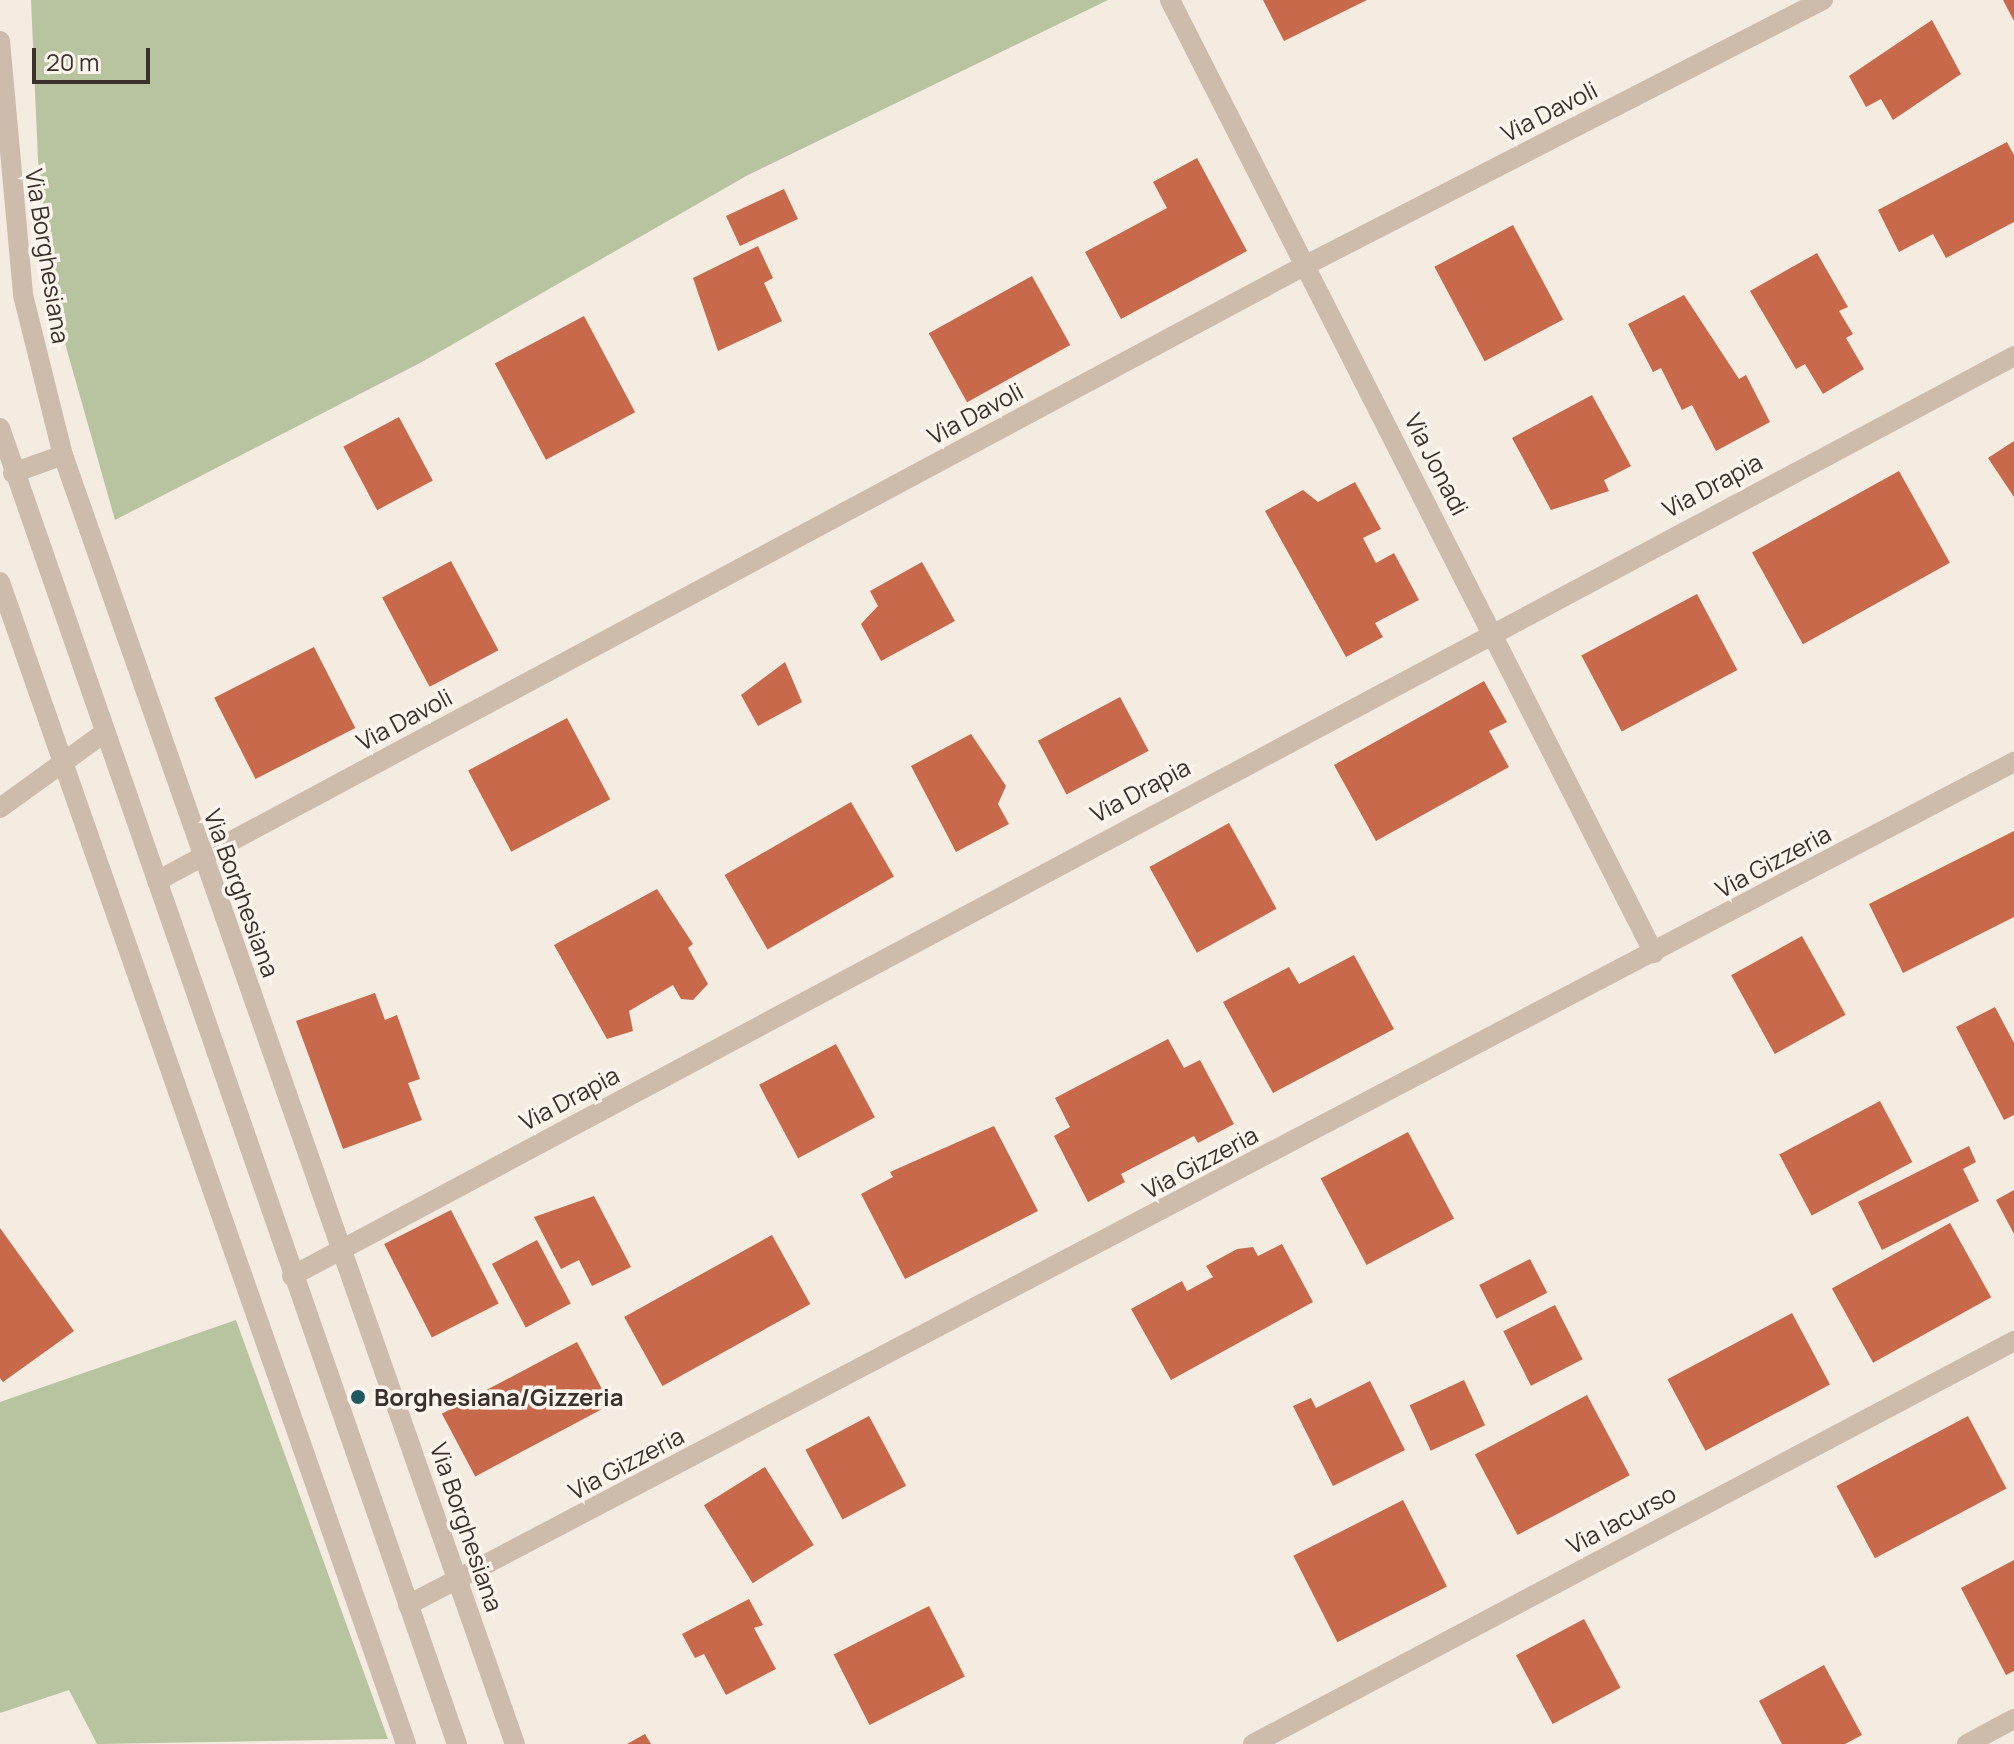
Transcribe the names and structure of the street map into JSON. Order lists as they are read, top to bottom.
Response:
{
  "streets": {
    "street": [
      "Via Davoli",
      "Via Borghesiana",
      "Via Jonadi",
      "Via Drapia",
      "Via Gizzeria",
      "Via Iacurso"
    ]
  },
  "crossings": [
    ["Via Davoli", "Via Borghesiana"],
    ["Via Davoli", "Via Jonadi"],
    ["Via Borghesiana", "Via Drapia"],
    ["Via Borghesiana", "Via Gizzeria"],
    ["Via Jonadi", "Via Drapia"],
    ["Via Jonadi", "Via Gizzeria"]
  ],
  "places": ["Borghesiana/Gizzeria"],
  "scale_bar": "20 m"
}
